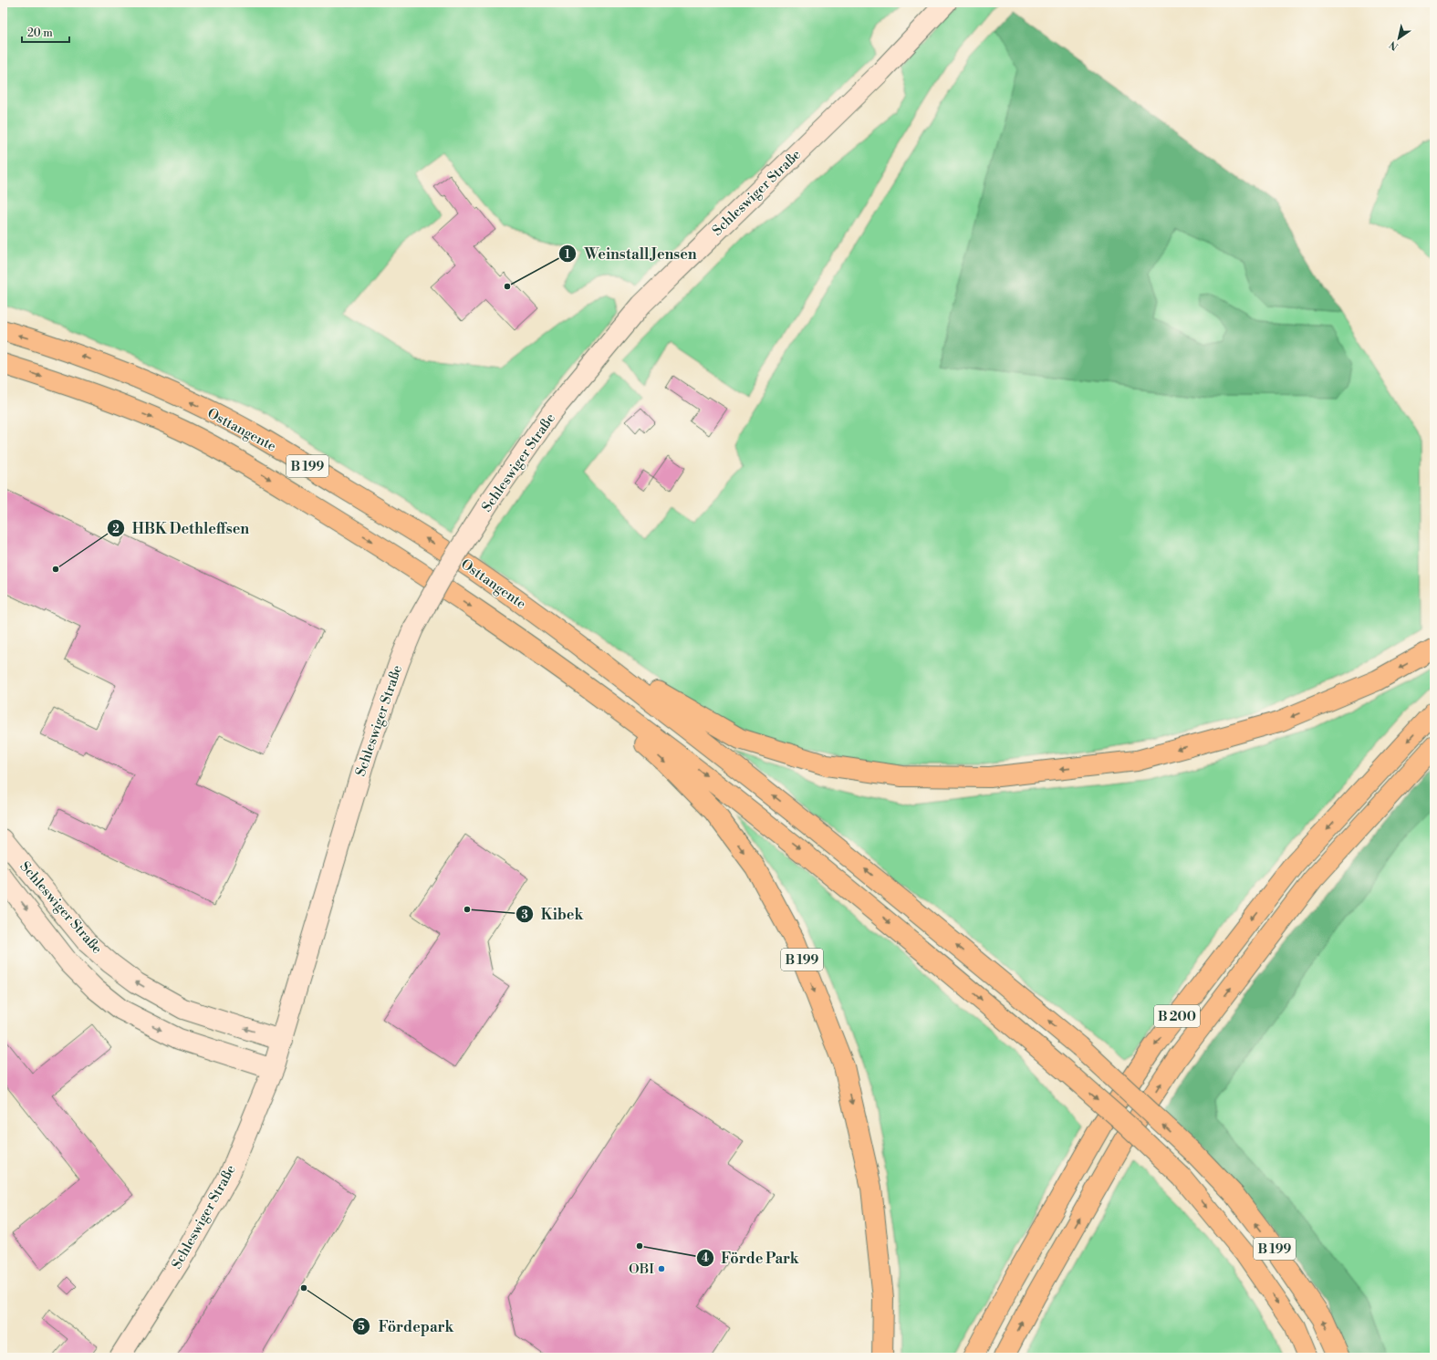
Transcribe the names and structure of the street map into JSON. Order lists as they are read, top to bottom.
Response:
{
  "streets": {
    "highway": ["Osttangente", "B 199", "B 200"],
    "main road": ["Schleswiger Straße"]
  },
  "crossings": [
    ["Osttangente", "B 199"]
  ],
  "places": [
    "Weinstall Jensen",
    "HBK Dethleffsen",
    "Kibek",
    "Förde Park",
    "OBI",
    "Fördepark"
  ],
  "scale_bar": "20 m",
  "north": "bottom left"
}
